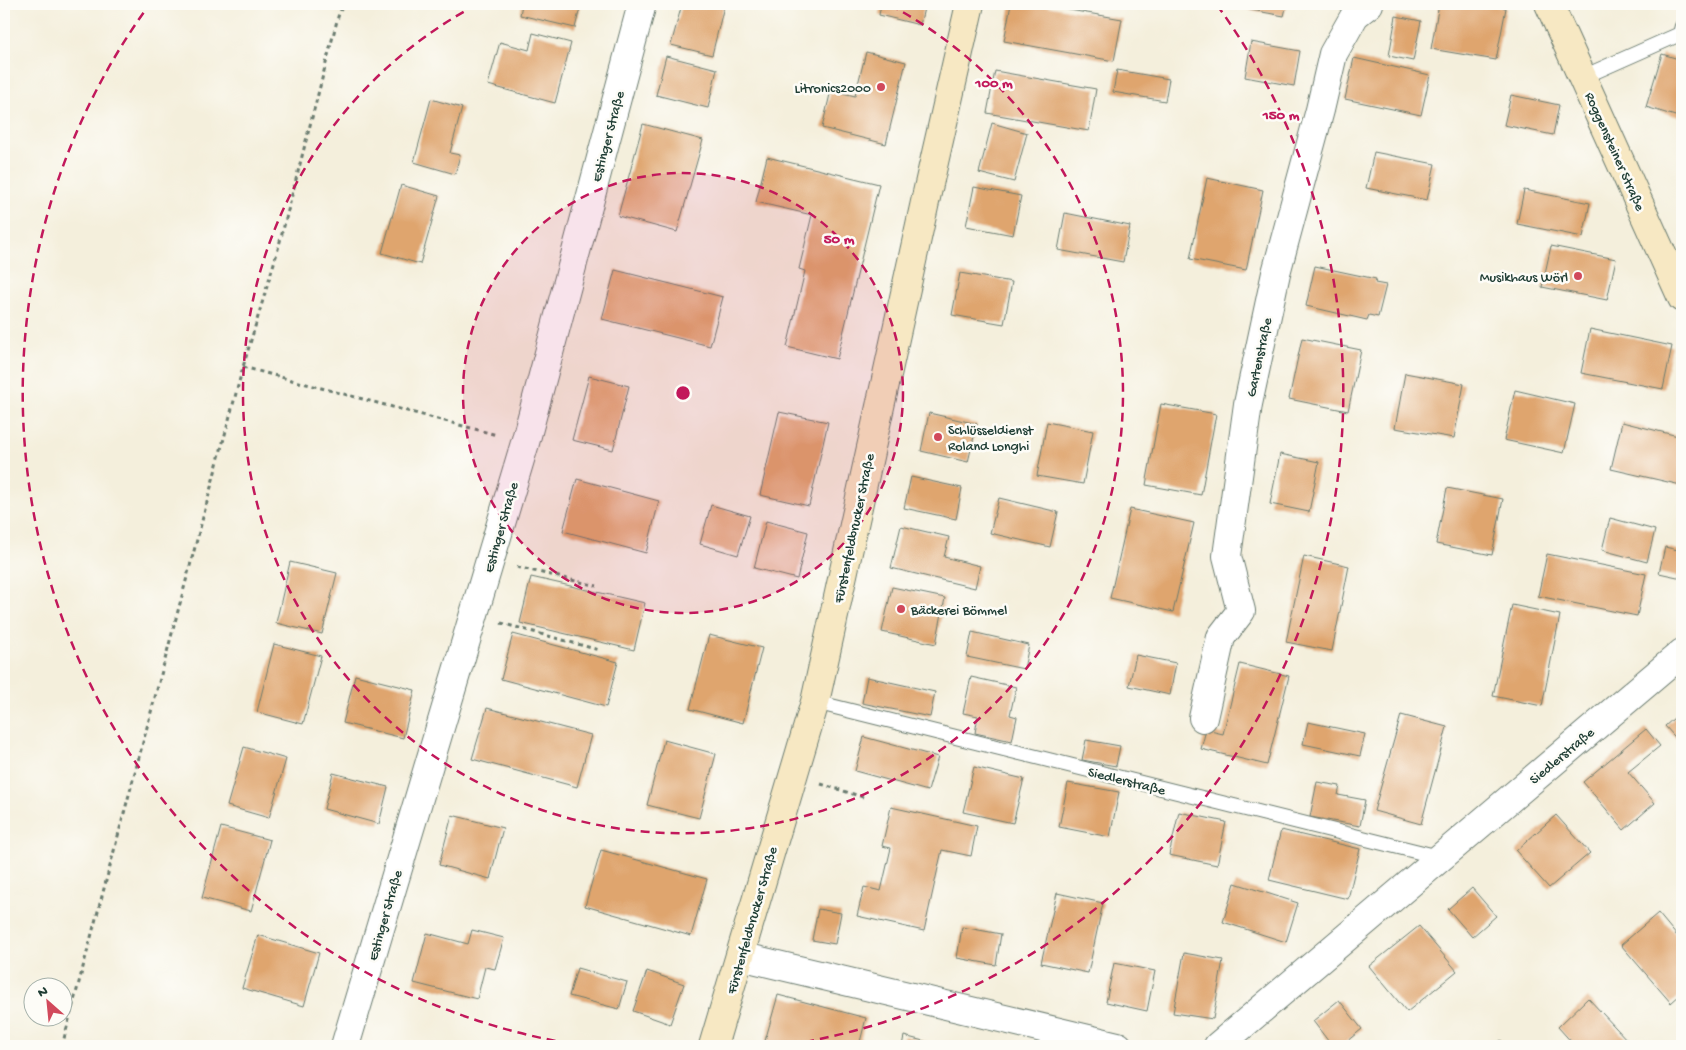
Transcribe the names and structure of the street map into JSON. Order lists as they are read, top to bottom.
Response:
{
  "streets": {
    "main road": ["Roggensteiner Straße", "Fürstenfeldbrucker Straße"],
    "street": ["Estinger Straße", "Gartenstraße", "Siedlerstraße"]
  },
  "crossings": [
    ["Fürstenfeldbrucker Straße", "Siedlerstraße"]
  ],
  "places": [
    "Litronics2000",
    "Musikhaus Wörl",
    "Schlüsseldienst Roland Longhi",
    "Bäckerei Bömmel"
  ],
  "north": "top left",
  "rings": ["100 m", "150 m", "50 m"]
}
